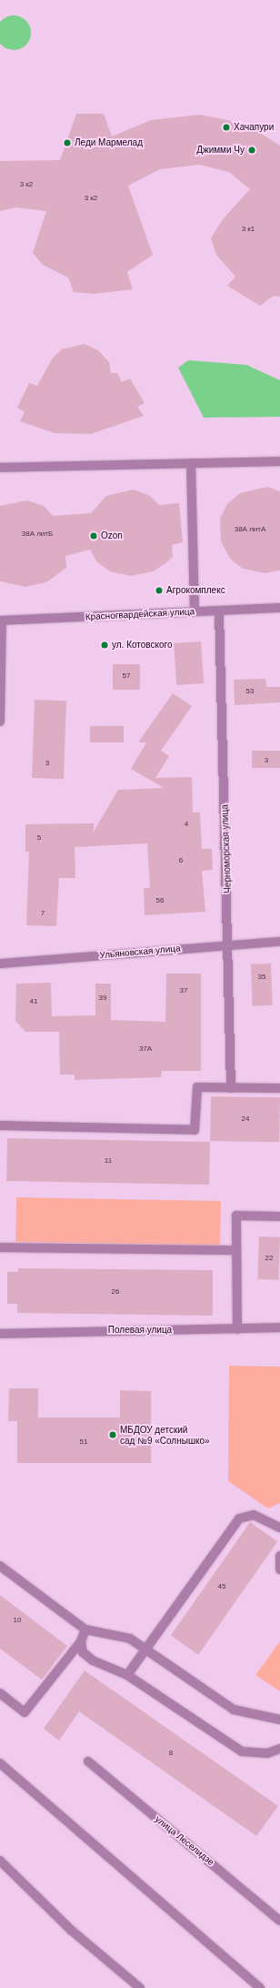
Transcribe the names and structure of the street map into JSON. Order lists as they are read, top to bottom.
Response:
{
  "streets": {
    "street": [
      "Красногвардейская улица",
      "Черноморская улица",
      "Ульяновская улица",
      "Полевая улица",
      "улица Леселидзе"
    ]
  },
  "crossings": [
    ["Красногвардейская улица", "Черноморская улица"],
    ["Черноморская улица", "Ульяновская улица"]
  ],
  "places": [
    "Хачапури",
    "Леди Мармелад",
    "Джимми Чу",
    "Ozon",
    "Агрокомплекс",
    "ул. Котовского",
    "МБДОУ детский сад №9 «Солнышко»"
  ],
  "house_numbers": [
    "3 к2",
    "3 к2",
    "3 к1",
    "38А литА",
    "38А литБ",
    "57",
    "53",
    "3",
    "3",
    "4",
    "5",
    "6",
    "56",
    "7",
    "35",
    "37",
    "39",
    "41",
    "37А",
    "24",
    "11",
    "22",
    "26",
    "51",
    "45",
    "10",
    "8"
  ]
}
